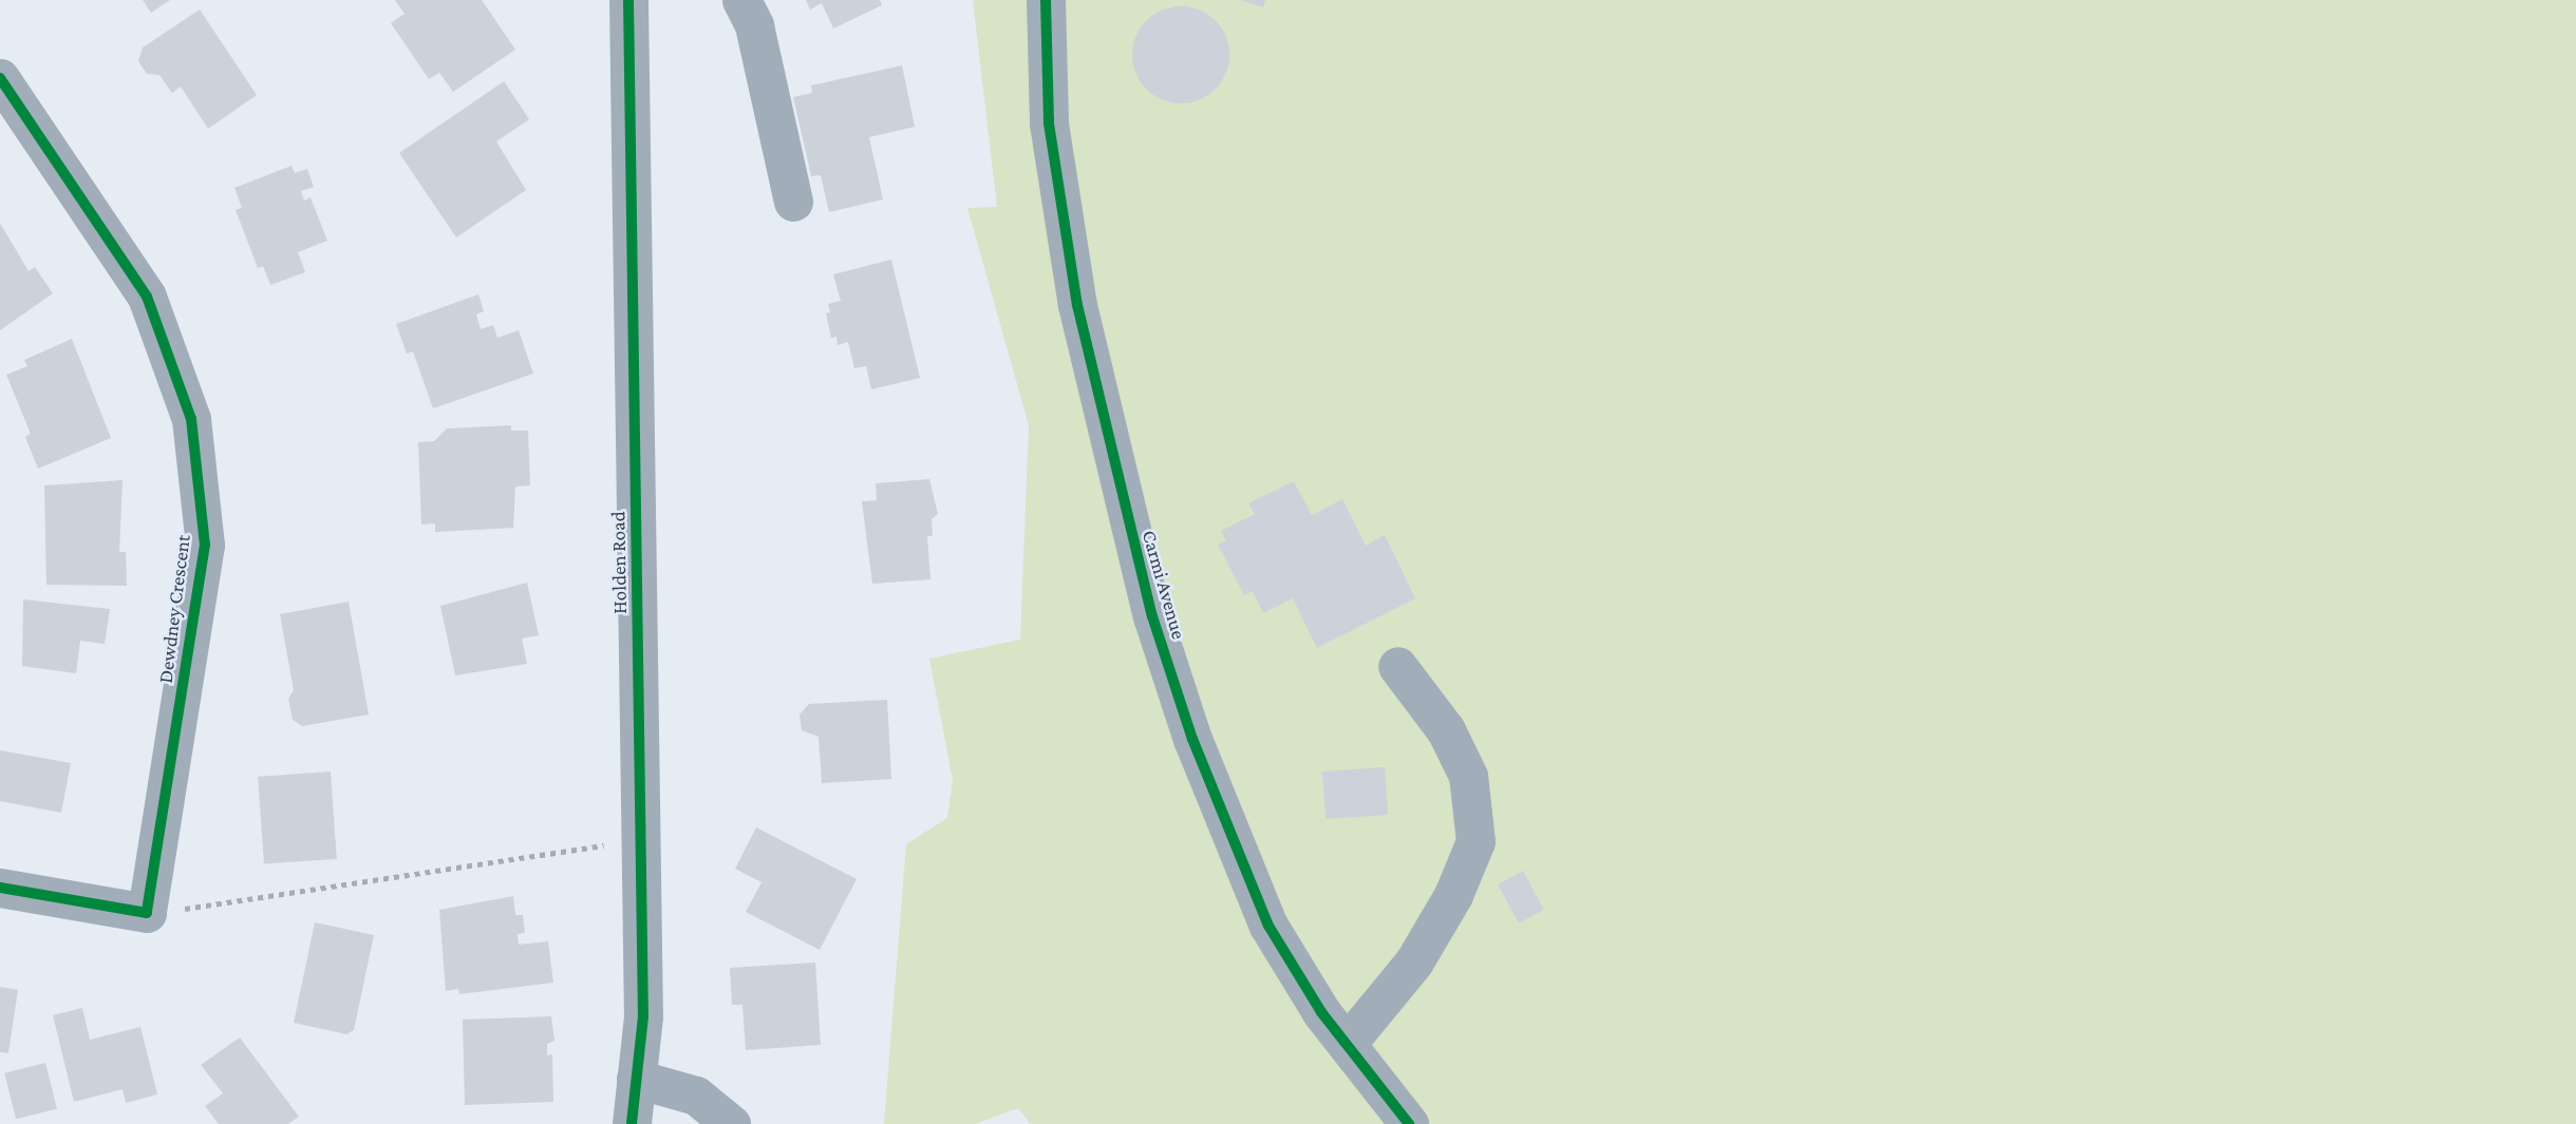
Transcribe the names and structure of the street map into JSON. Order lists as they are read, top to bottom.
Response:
{
  "streets": {
    "street": ["Holden Road", "Carmi Avenue", "Dewdney Crescent"]
  }
}
